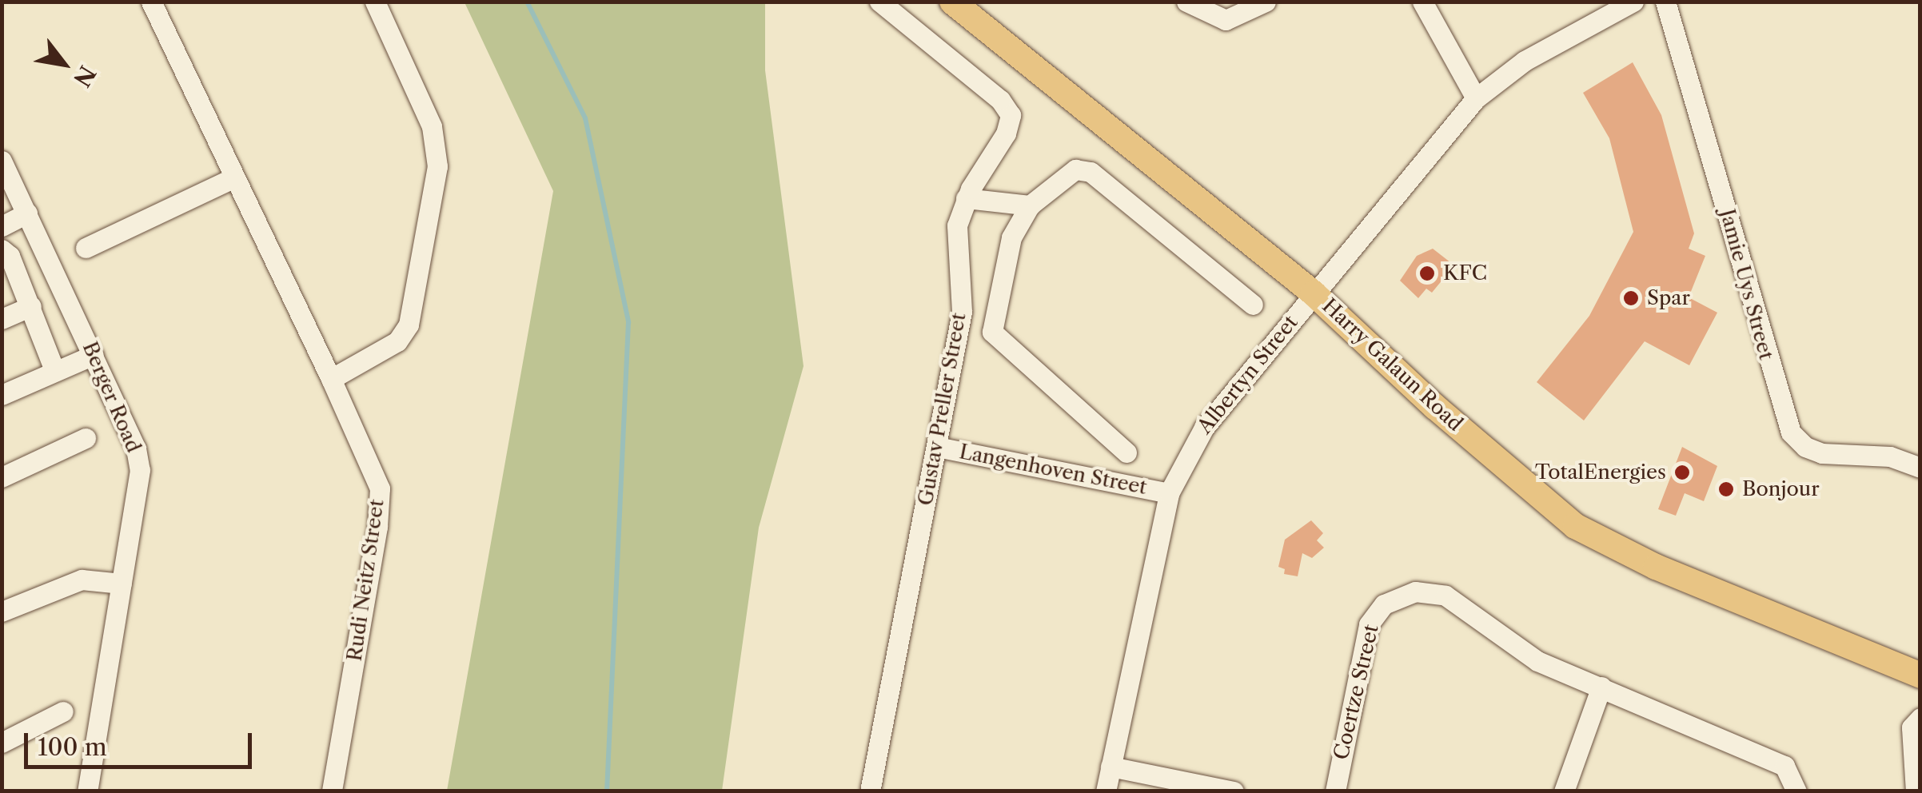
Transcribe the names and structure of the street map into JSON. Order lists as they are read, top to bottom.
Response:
{
  "streets": {
    "main road": ["Harry Galaun Road"],
    "street": [
      "Jamie Uys Street",
      "Albertyn Street",
      "Berger Road",
      "Gustav Preller Street",
      "Langenhoven Street",
      "Rudi Neitz Street",
      "Coertze Street"
    ]
  },
  "crossings": [
    ["Harry Galaun Road", "Albertyn Street"],
    ["Albertyn Street", "Langenhoven Street"],
    ["Gustav Preller Street", "Langenhoven Street"]
  ],
  "places": [
    "KFC",
    "Spar",
    "TotalEnergies",
    "Bonjour"
  ],
  "scale_bar": "100 m",
  "north": "bottom right"
}
